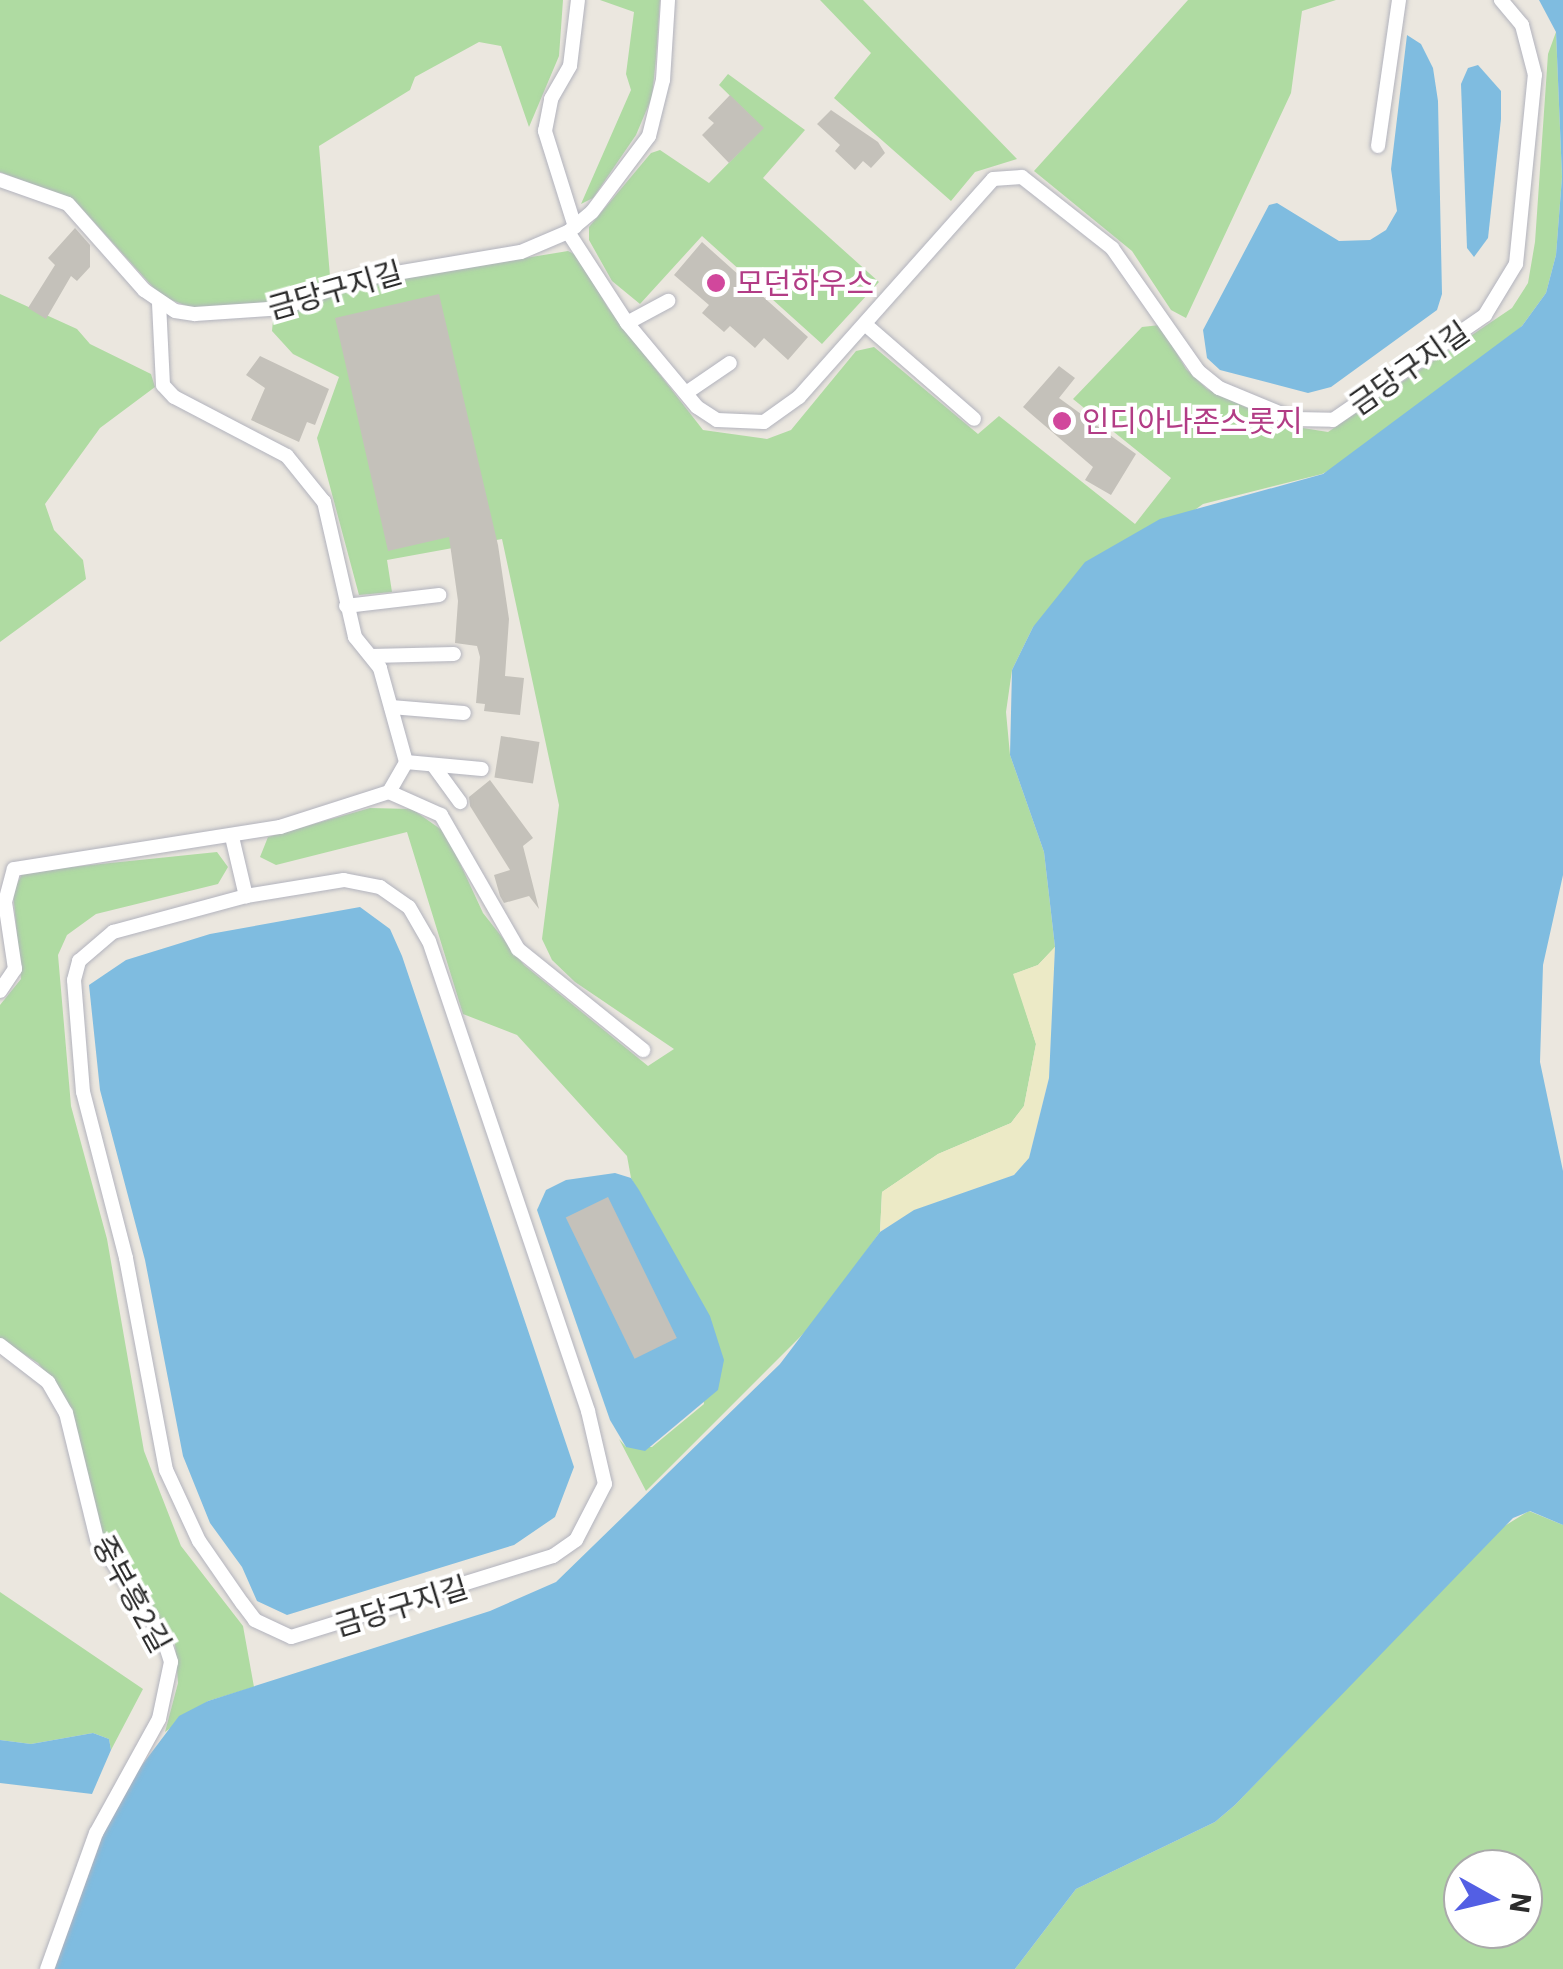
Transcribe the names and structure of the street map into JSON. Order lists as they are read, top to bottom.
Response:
{
  "streets": {
    "lane": ["금당구지길", "중부흥2길"]
  },
  "places": ["모던하우스", "인디아나존스롯지"],
  "north": "right"
}
